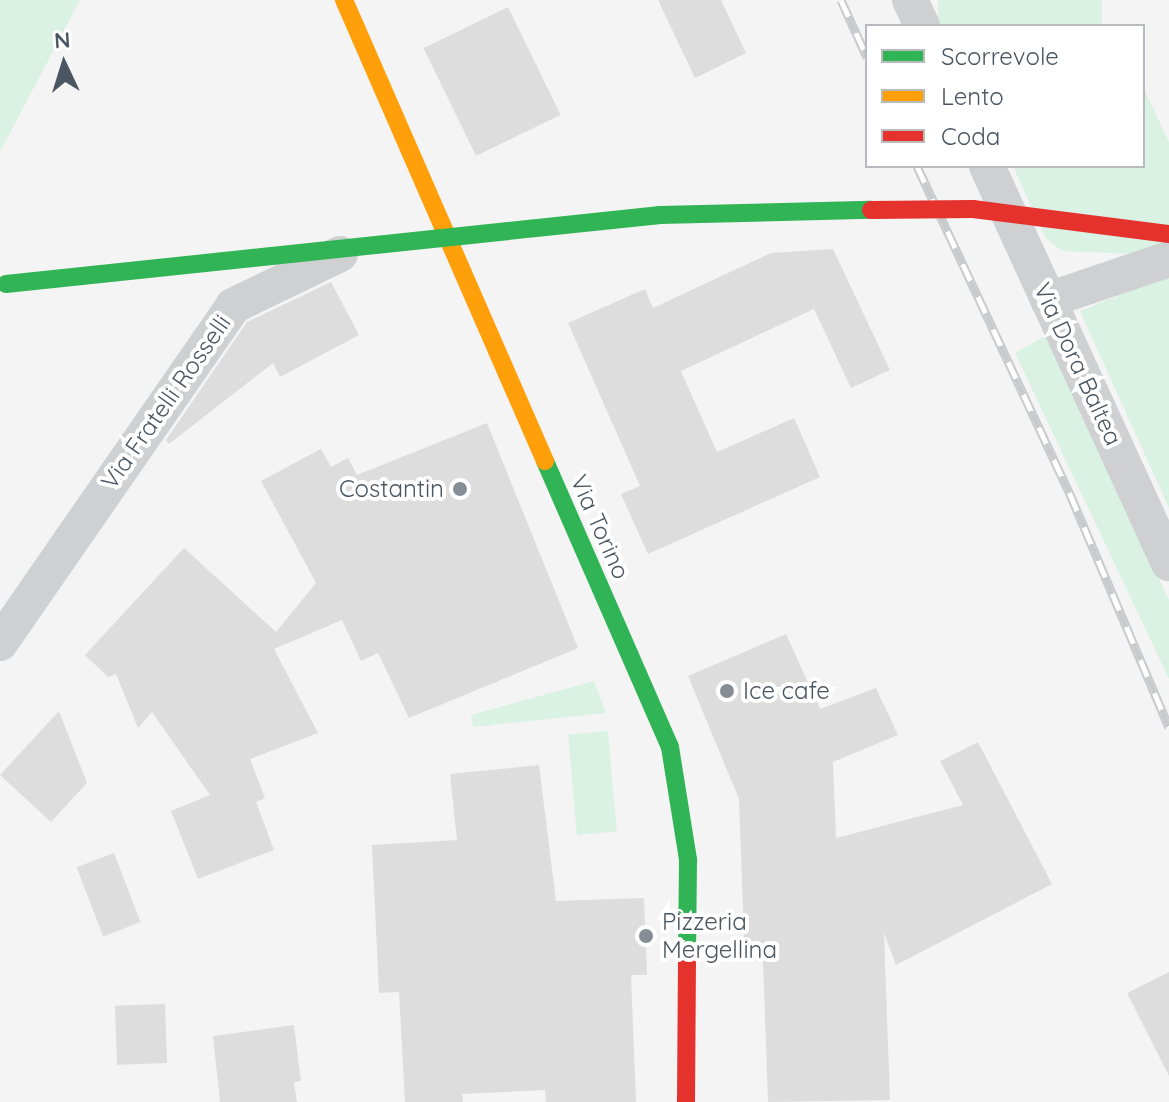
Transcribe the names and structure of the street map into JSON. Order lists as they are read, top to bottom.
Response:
{
  "streets": {
    "street": ["Via Dora Baltea", "Via Fratelli Rosselli", "Via Torino"]
  },
  "crossings": [
    ["Via Fratelli Rosselli", "Via Torino"]
  ],
  "places": ["Costantin", "Ice cafe", "Pizzeria Mergellina"],
  "legend": ["Scorrevole", "Lento", "Coda"],
  "north": "top"
}
